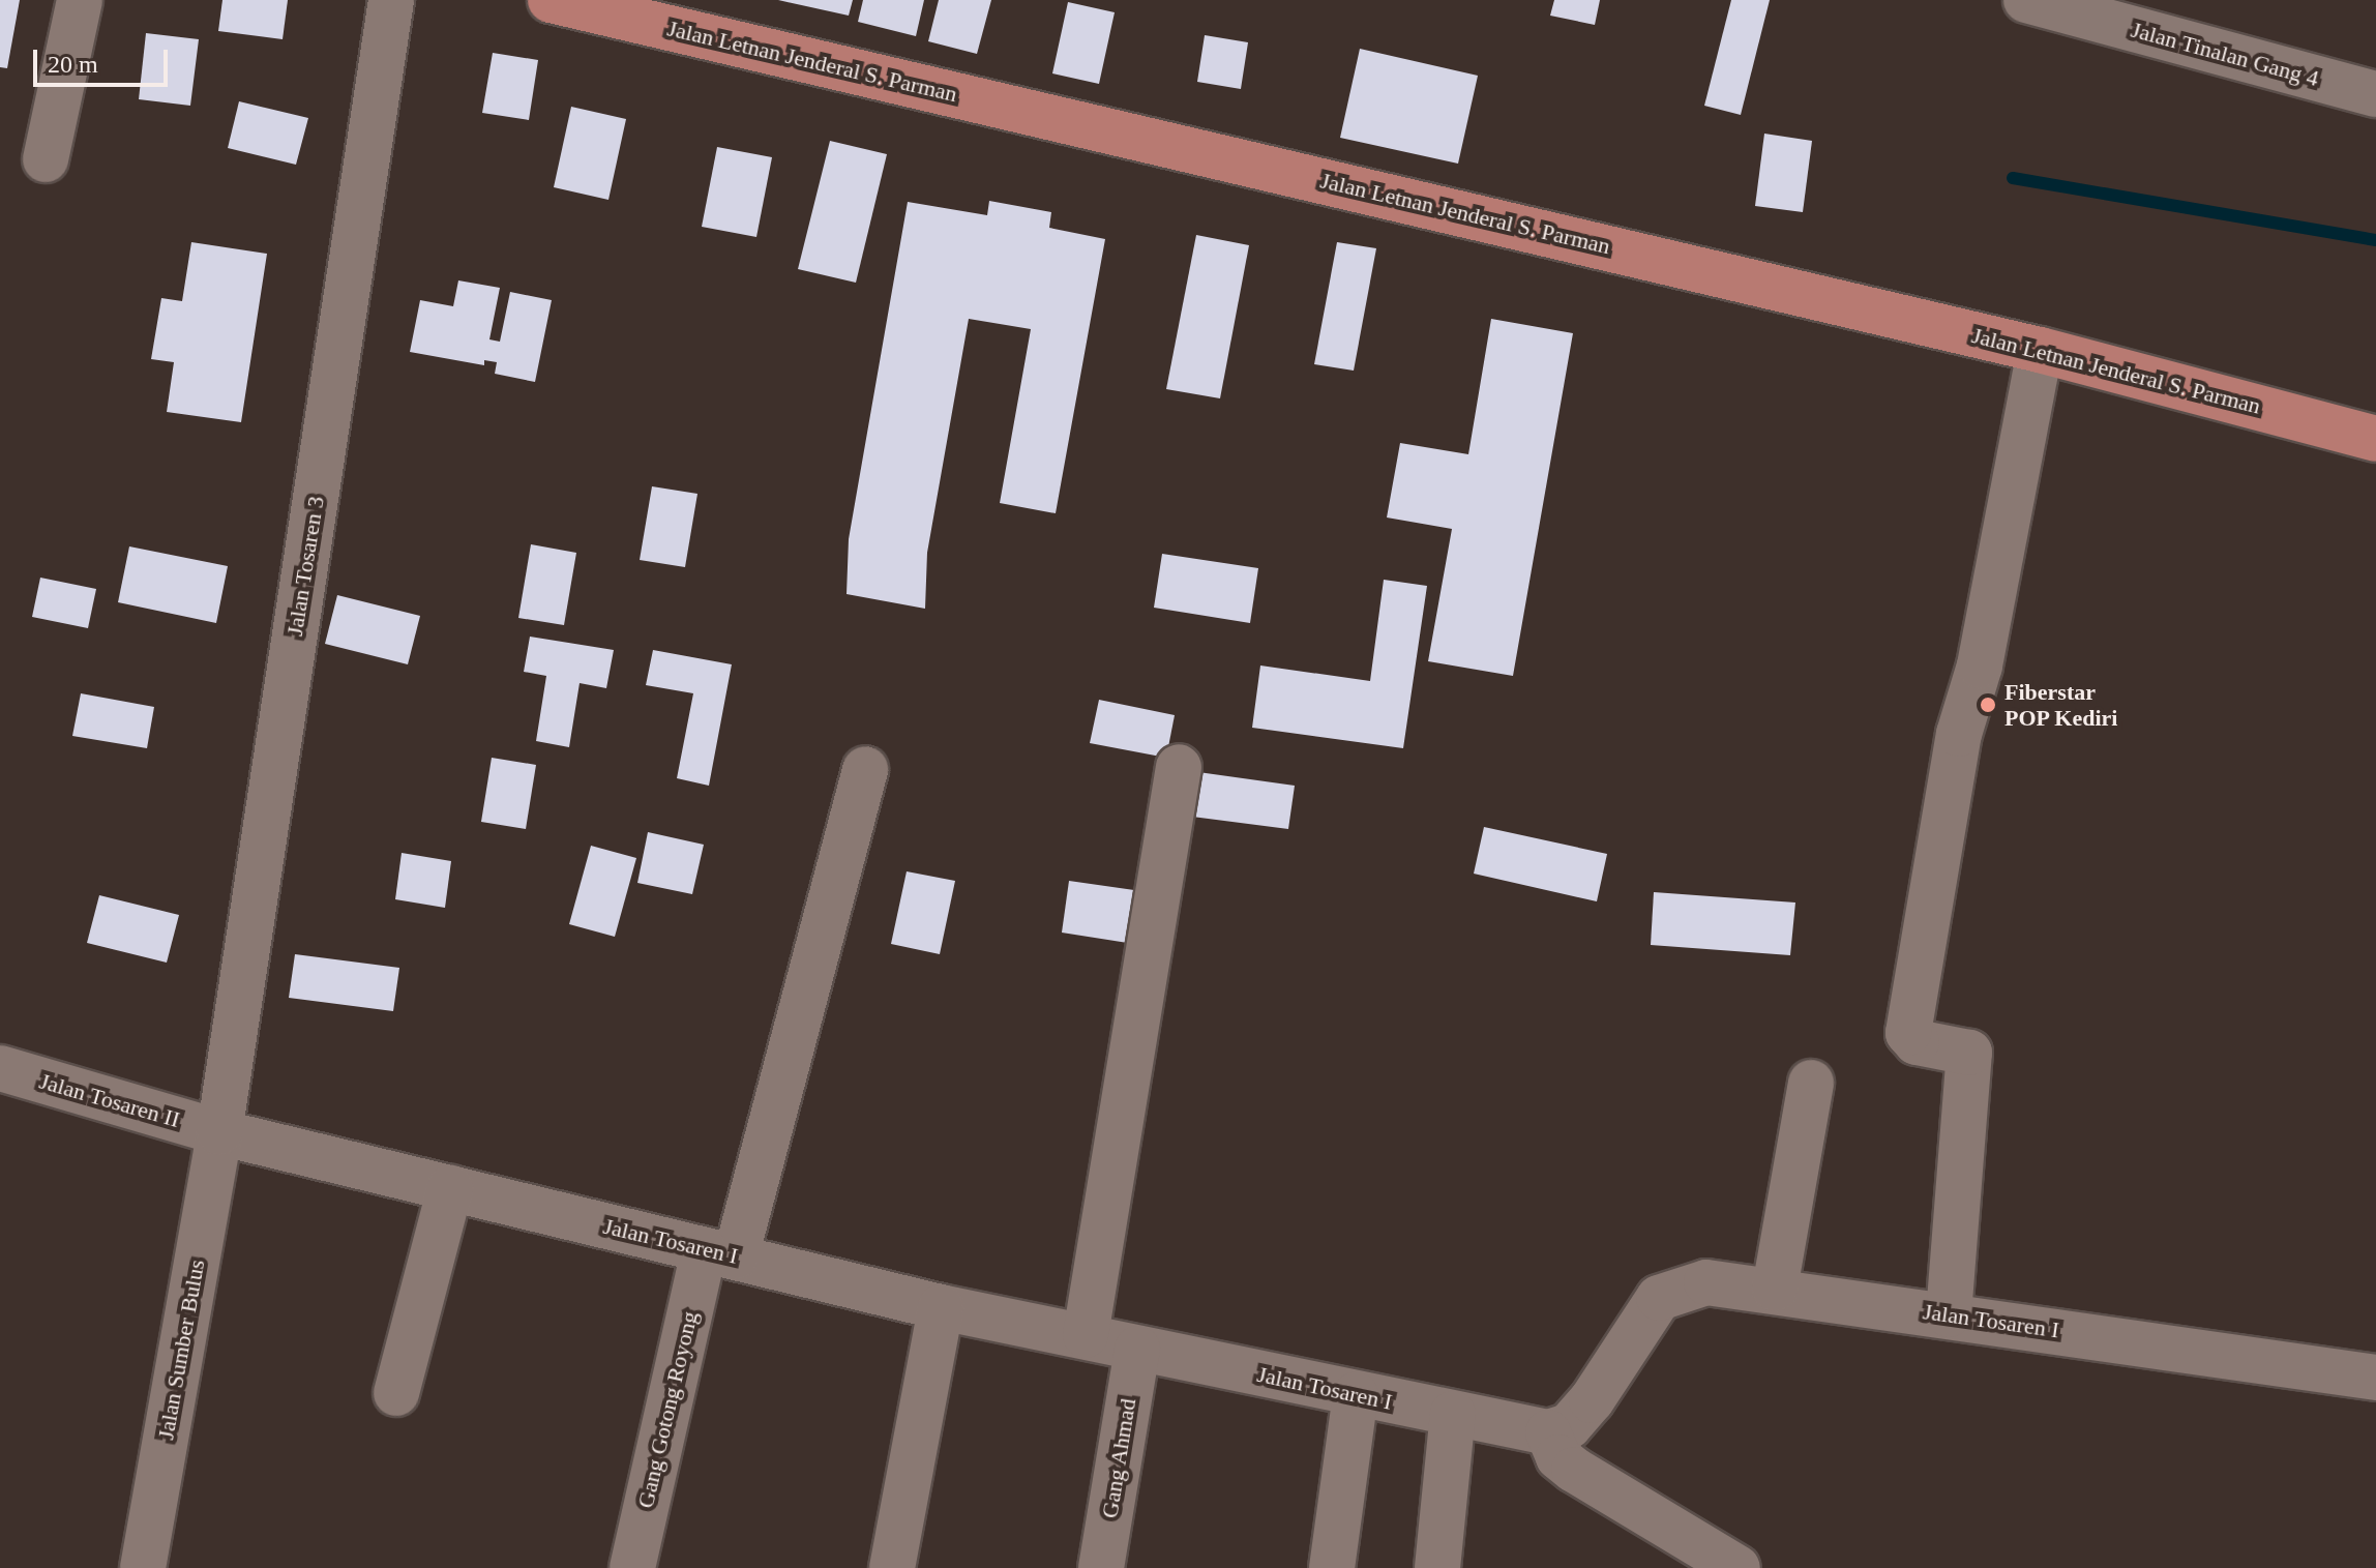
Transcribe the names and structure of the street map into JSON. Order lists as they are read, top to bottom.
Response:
{
  "streets": {
    "main road": ["Jalan Letnan Jenderal S. Parman"],
    "street": [
      "Jalan Tinalan Gang 4",
      "Jalan Tosaren 3",
      "Jalan Tosaren II",
      "Jalan Tosaren I",
      "Jalan Sumber Bulus",
      "Gang Gotong Royong",
      "Gang Ahmad"
    ]
  },
  "crossings": [
    ["Jalan Tosaren 3", "Jalan Tosaren II"],
    ["Jalan Tosaren 3", "Jalan Tosaren I"],
    ["Jalan Tosaren 3", "Jalan Sumber Bulus"],
    ["Jalan Tosaren II", "Jalan Tosaren I"],
    ["Jalan Tosaren II", "Jalan Sumber Bulus"],
    ["Jalan Tosaren I", "Jalan Sumber Bulus"],
    ["Jalan Tosaren I", "Gang Gotong Royong"],
    ["Jalan Tosaren I", "Gang Ahmad"]
  ],
  "places": ["Fiberstar POP Kediri"],
  "scale_bar": "20 m"
}
